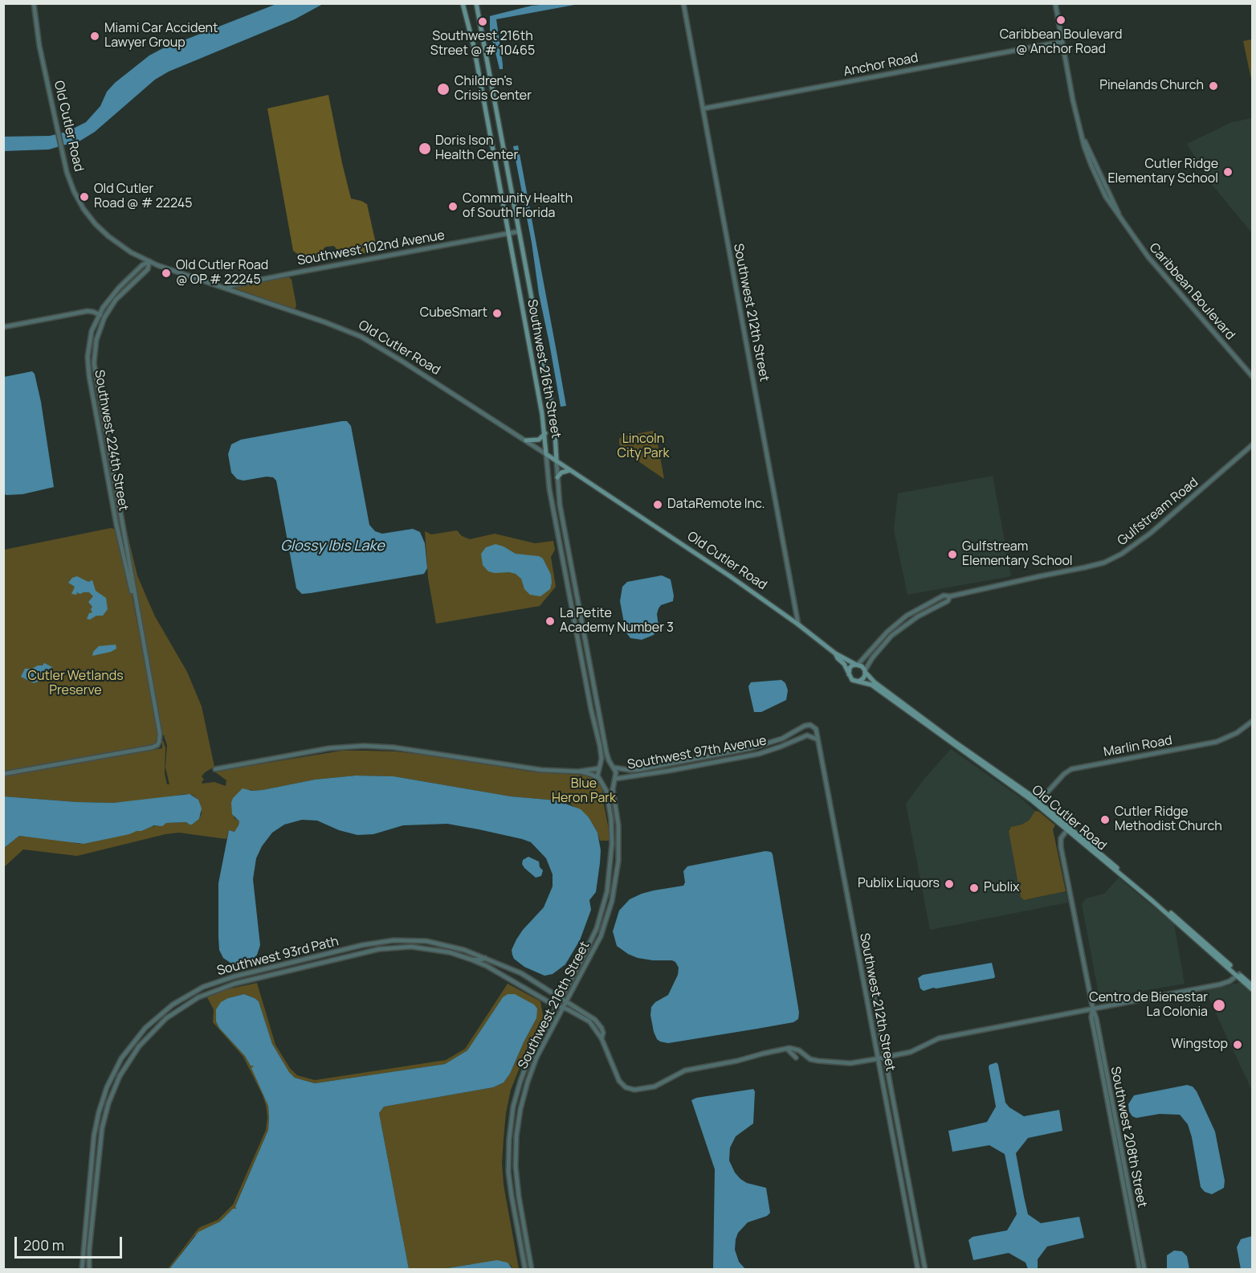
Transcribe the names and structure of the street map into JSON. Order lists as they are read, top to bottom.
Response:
{
  "streets": {
    "main road": ["Old Cutler Road", "Southwest 216th Street"],
    "street": [
      "Anchor Road",
      "Southwest 102nd Avenue",
      "Caribbean Boulevard",
      "Southwest 212th Street",
      "Southwest 224th Street",
      "Gulfstream Road",
      "Marlin Road",
      "Southwest 97th Avenue",
      "Southwest 93rd Path",
      "Southwest 208th Street"
    ]
  },
  "crossings": [
    ["Anchor Road", "Caribbean Boulevard"],
    ["Anchor Road", "Southwest 212th Street"],
    ["Old Cutler Road", "Southwest 102nd Avenue"],
    ["Old Cutler Road", "Southwest 212th Street"],
    ["Old Cutler Road", "Southwest 216th Street"],
    ["Old Cutler Road", "Southwest 224th Street"],
    ["Old Cutler Road", "Marlin Road"],
    ["Old Cutler Road", "Southwest 208th Street"],
    ["Southwest 102nd Avenue", "Southwest 216th Street"],
    ["Southwest 212th Street", "Southwest 97th Avenue"],
    ["Southwest 216th Street", "Southwest 97th Avenue"],
    ["Southwest 216th Street", "Southwest 93rd Path"]
  ],
  "water": ["Glossy Ibis Lake"],
  "parks": ["Lincoln City Park", "Cutler Wetlands Preserve", "Blue Heron Park"],
  "places": [
    "Caribbean Boulevard @ Anchor Road",
    "Southwest 216th Street @ # 10465",
    "Miami Car Accident Lawyer Group",
    "Pinelands Church",
    "Children's Crisis Center",
    "Doris Ison Health Center",
    "Cutler Ridge Elementary School",
    "Old Cutler Road @ # 22245",
    "Community Health of South Florida",
    "Old Cutler Road @ OP # 22245",
    "CubeSmart",
    "DataRemote Inc.",
    "Gulfstream Elementary School",
    "La Petite Academy Number 3",
    "Cutler Ridge Methodist Church",
    "Publix Liquors",
    "Publix",
    "Centro de Bienestar La Colonia",
    "Wingstop"
  ],
  "scale_bar": "200 m"
}
